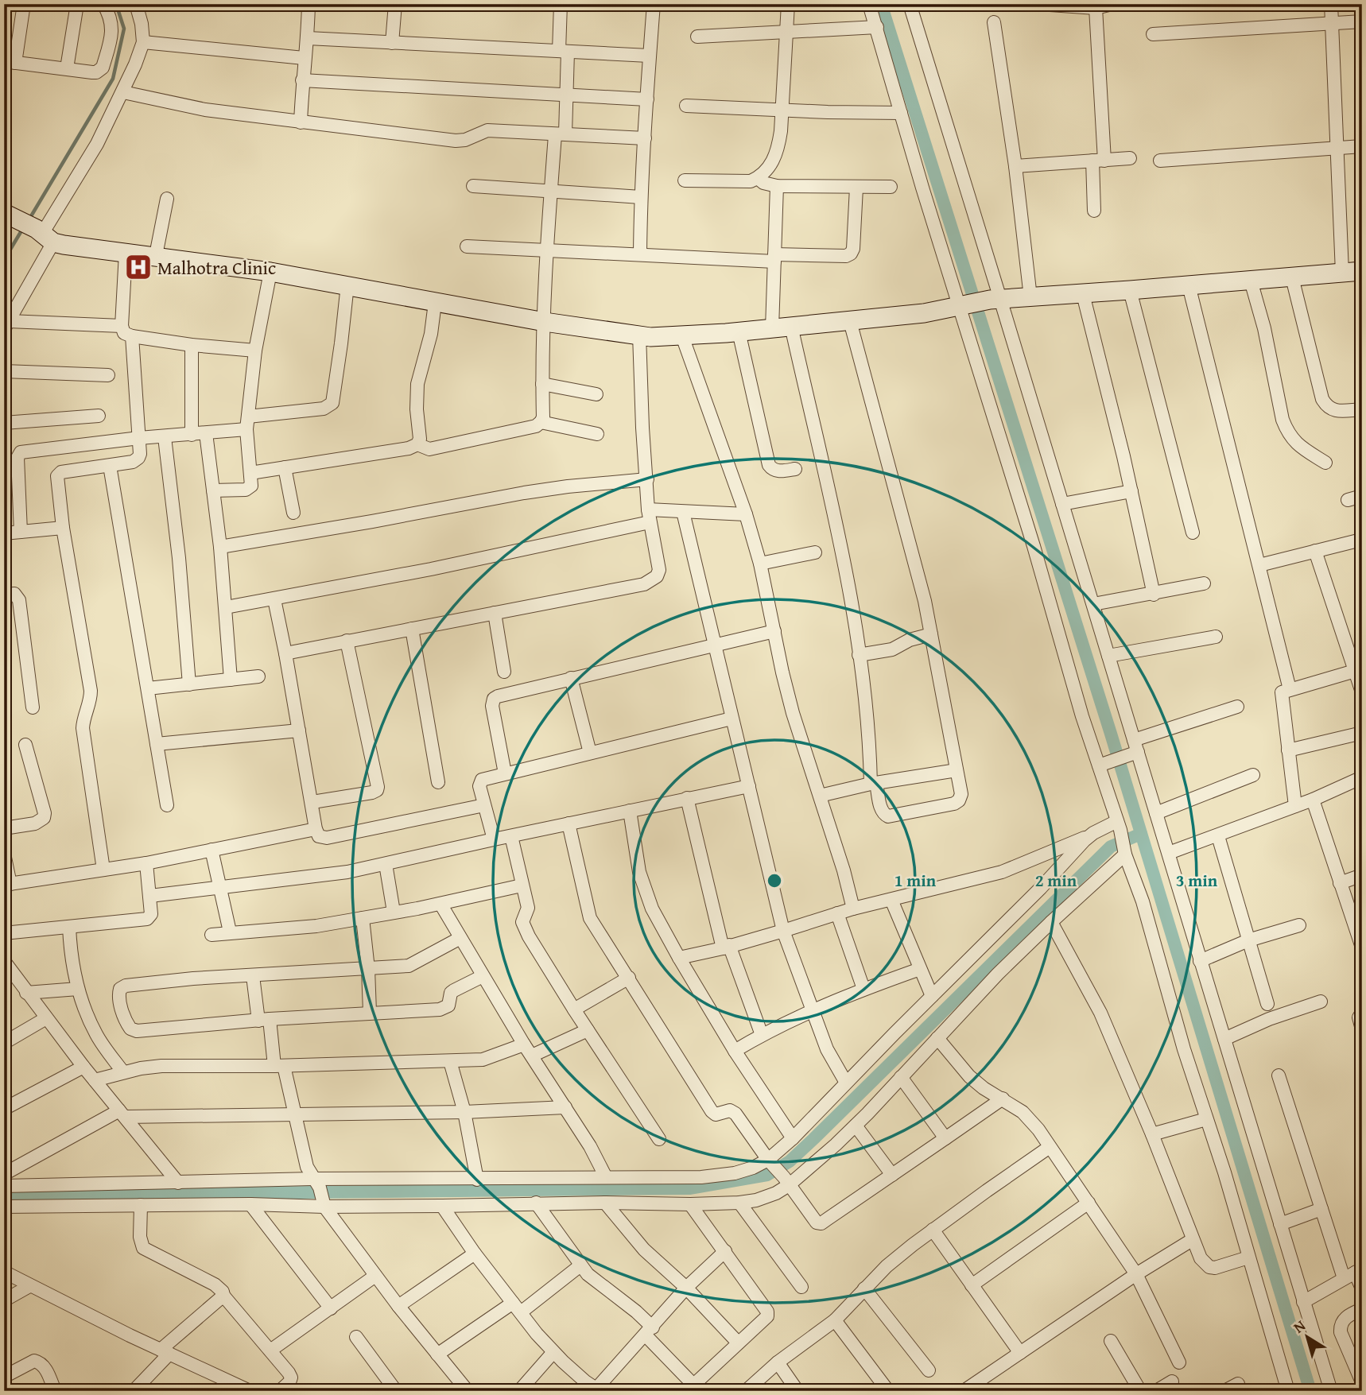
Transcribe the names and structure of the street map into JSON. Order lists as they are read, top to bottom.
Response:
{
  "places": {
    "hospital": ["Malhotra Clinic"]
  },
  "north": "top left",
  "rings": ["1 min", "2 min", "3 min"]
}
